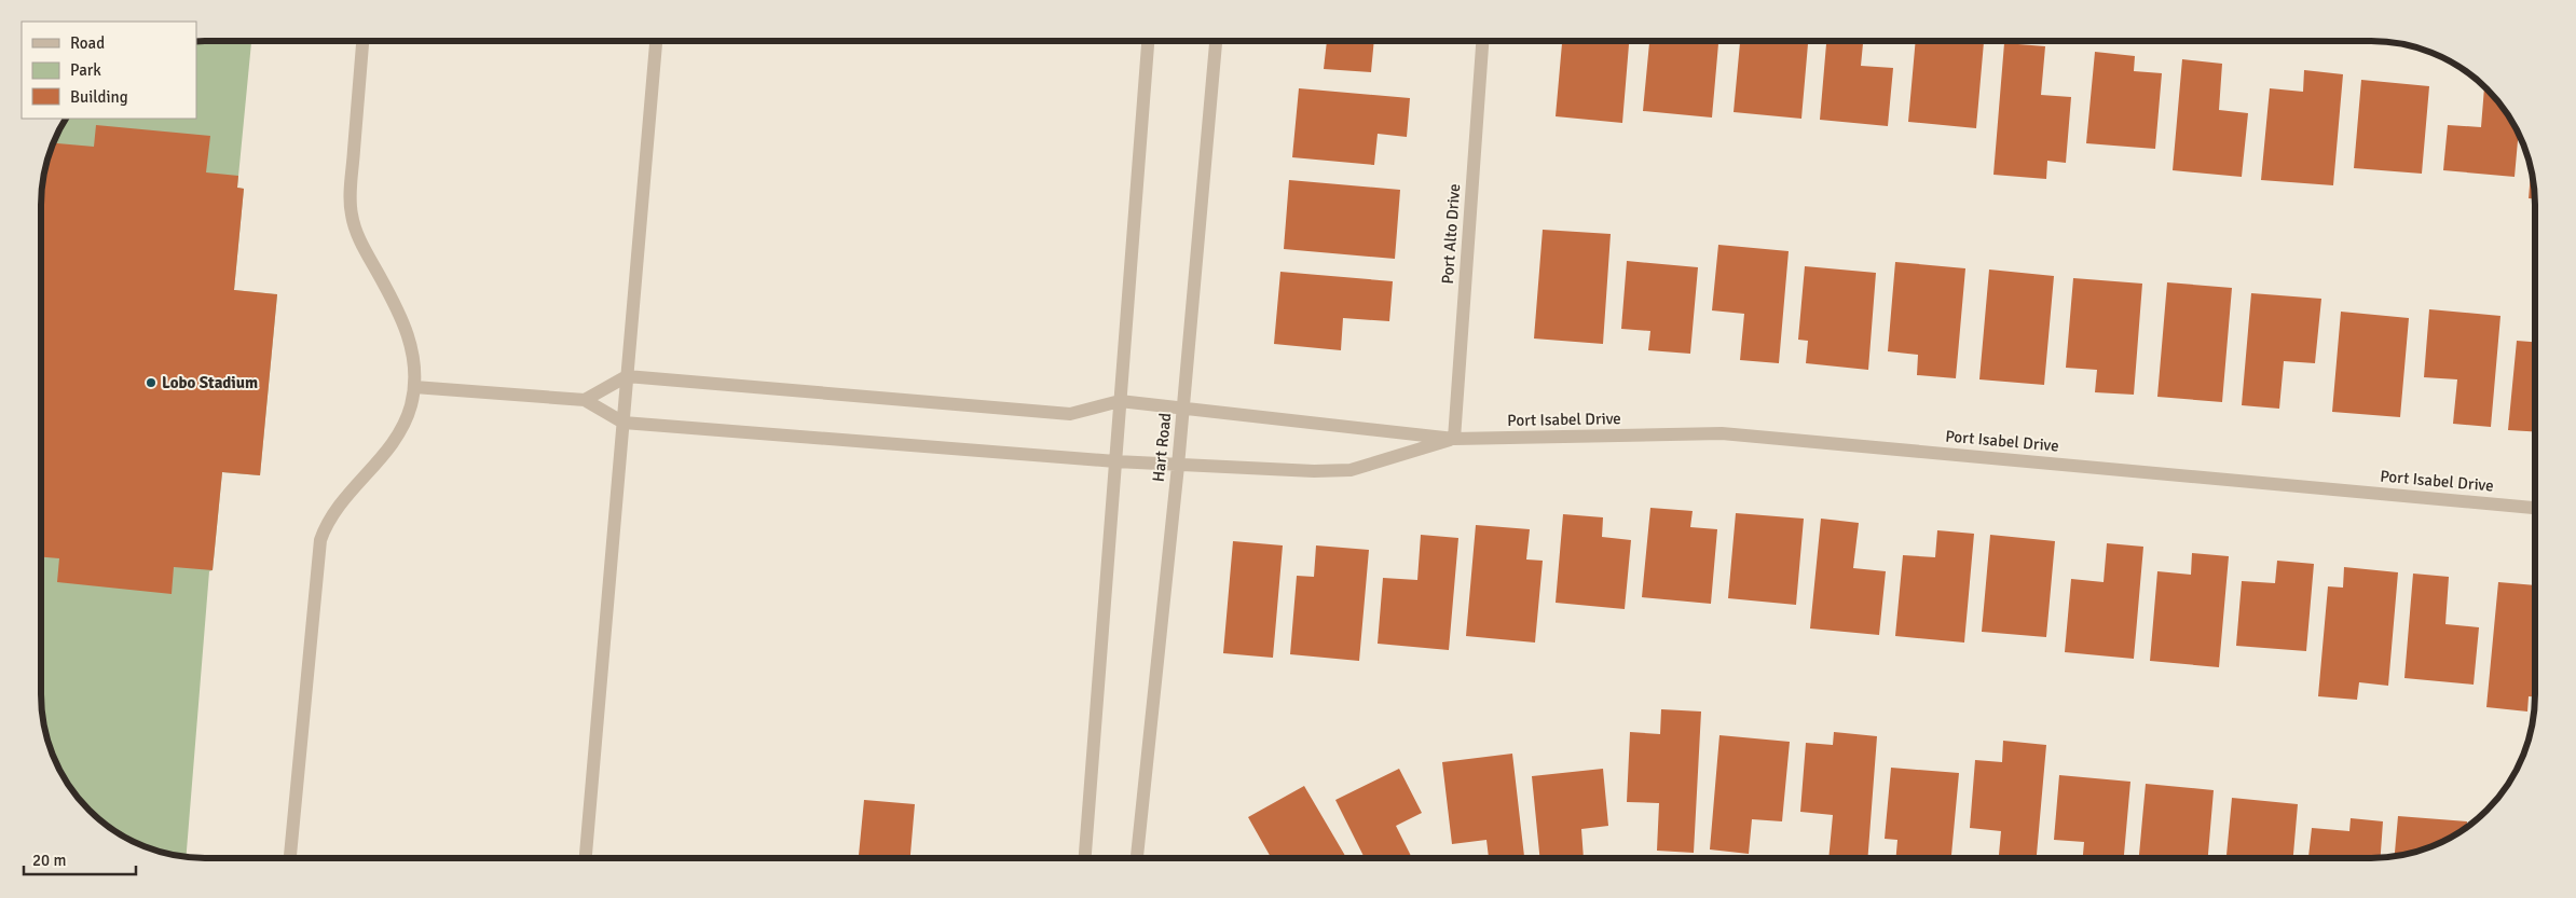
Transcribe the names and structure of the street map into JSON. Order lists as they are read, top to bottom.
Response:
{
  "streets": {
    "street": ["Port Alto Drive", "Port Isabel Drive", "Hart Road"]
  },
  "crossings": [
    ["Port Alto Drive", "Port Isabel Drive"],
    ["Port Isabel Drive", "Hart Road"]
  ],
  "places": ["Lobo Stadium"],
  "legend": ["Road", "Park", "Building"],
  "scale_bar": "20 m"
}
